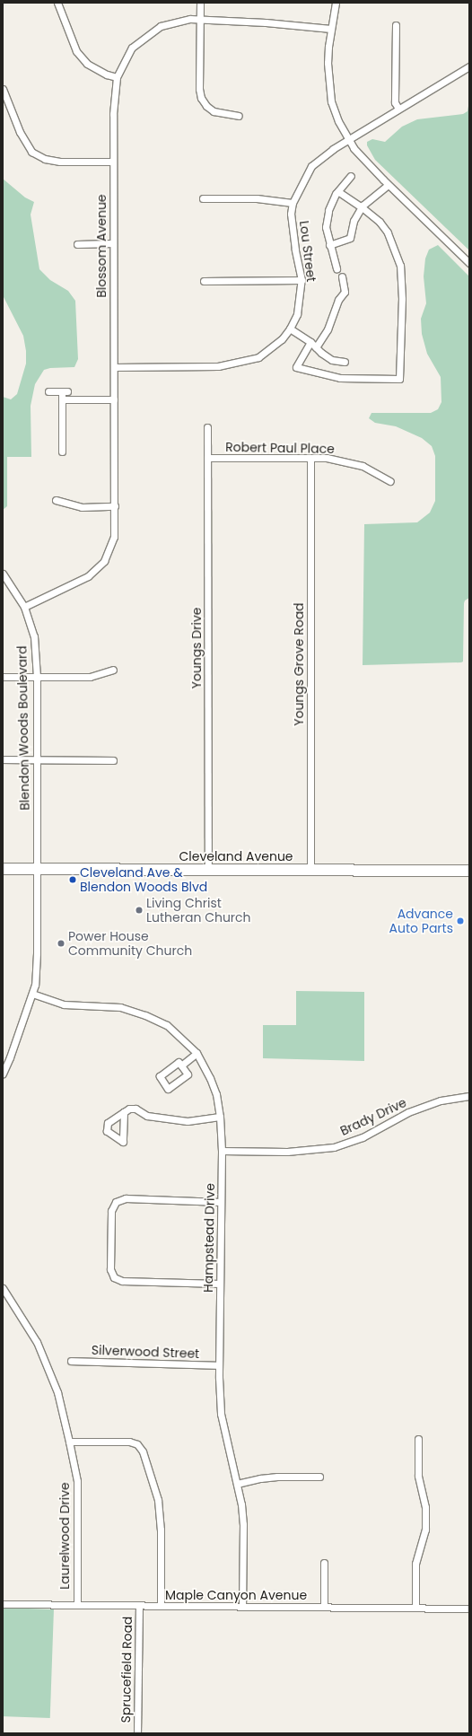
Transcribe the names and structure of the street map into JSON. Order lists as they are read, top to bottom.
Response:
{
  "streets": {
    "main road": ["Cleveland Avenue"],
    "street": [
      "Blossom Avenue",
      "Lou Street",
      "Robert Paul Place",
      "Youngs Drive",
      "Youngs Grove Road",
      "Blendon Woods Boulevard",
      "Brady Drive",
      "Hampstead Drive",
      "Silverwood Street",
      "Laurelwood Drive",
      "Maple Canyon Avenue",
      "Sprucefield Road"
    ]
  },
  "crossings": [
    ["Blossom Avenue", "Lou Street"],
    ["Blossom Avenue", "Blendon Woods Boulevard"],
    ["Robert Paul Place", "Youngs Drive"],
    ["Robert Paul Place", "Youngs Grove Road"],
    ["Youngs Drive", "Cleveland Avenue"],
    ["Youngs Grove Road", "Cleveland Avenue"],
    ["Blendon Woods Boulevard", "Cleveland Avenue"],
    ["Brady Drive", "Hampstead Drive"],
    ["Hampstead Drive", "Silverwood Street"],
    ["Hampstead Drive", "Maple Canyon Avenue"],
    ["Laurelwood Drive", "Maple Canyon Avenue"],
    ["Maple Canyon Avenue", "Sprucefield Road"]
  ],
  "places": [
    "Cleveland Ave & Blendon Woods Blvd",
    "Living Christ Lutheran Church",
    "Advance Auto Parts",
    "Power House Community Church"
  ]
}
